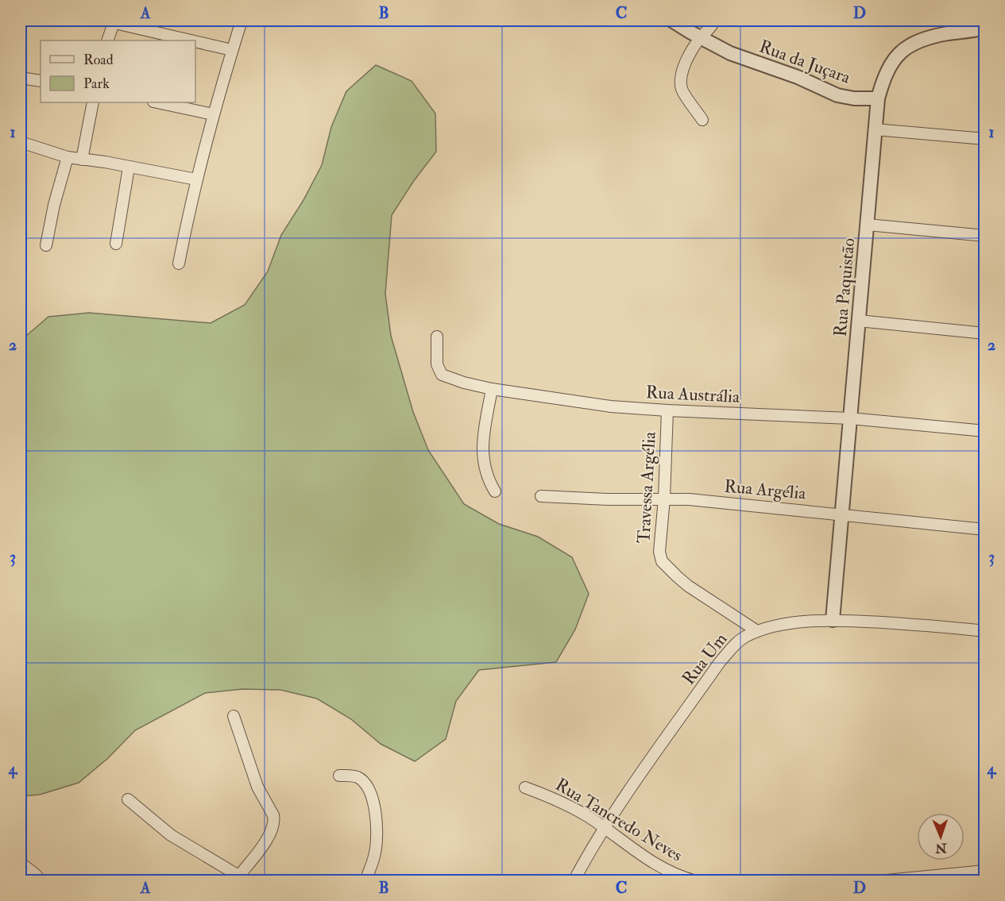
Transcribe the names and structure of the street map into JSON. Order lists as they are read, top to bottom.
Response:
{
  "streets": {
    "street": [
      "Rua da Juçara",
      "Rua Paquistão",
      "Rua Austrália",
      "Travessa Argélia",
      "Rua Argélia",
      "Rua Um",
      "Rua Tancredo Neves"
    ]
  },
  "crossings": [
    ["Rua da Juçara", "Rua Paquistão"],
    ["Rua Paquistão", "Rua Austrália"],
    ["Rua Paquistão", "Rua Argélia"],
    ["Rua Paquistão", "Rua Um"],
    ["Rua Austrália", "Travessa Argélia"],
    ["Travessa Argélia", "Rua Argélia"],
    ["Travessa Argélia", "Rua Um"],
    ["Rua Um", "Rua Tancredo Neves"]
  ],
  "legend": ["Road", "Park"],
  "north": "bottom",
  "grid": {
    "columns": [
      "A",
      "B",
      "C",
      "D"
    ],
    "rows": [
      "1",
      "2",
      "3",
      "4"
    ]
  }
}
